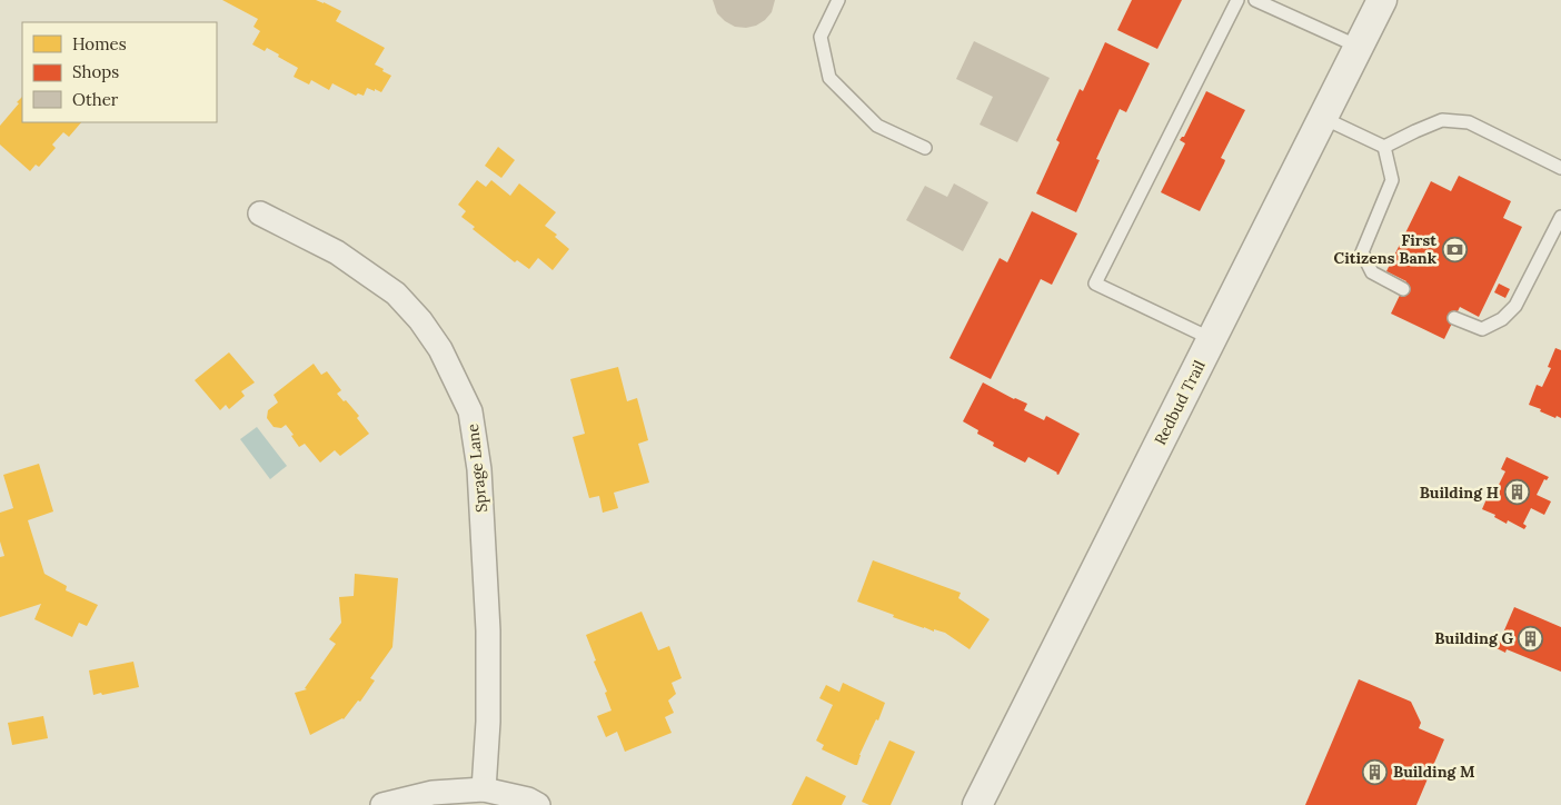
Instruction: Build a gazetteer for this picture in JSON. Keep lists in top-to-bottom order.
{
  "streets": {
    "street": ["Redbud Trail", "Sprage Lane"]
  },
  "places": {
    "bank": ["First Citizens Bank"],
    "building": ["Building H", "Building G", "Building M"]
  },
  "legend": ["Homes", "Shops", "Other"]
}
